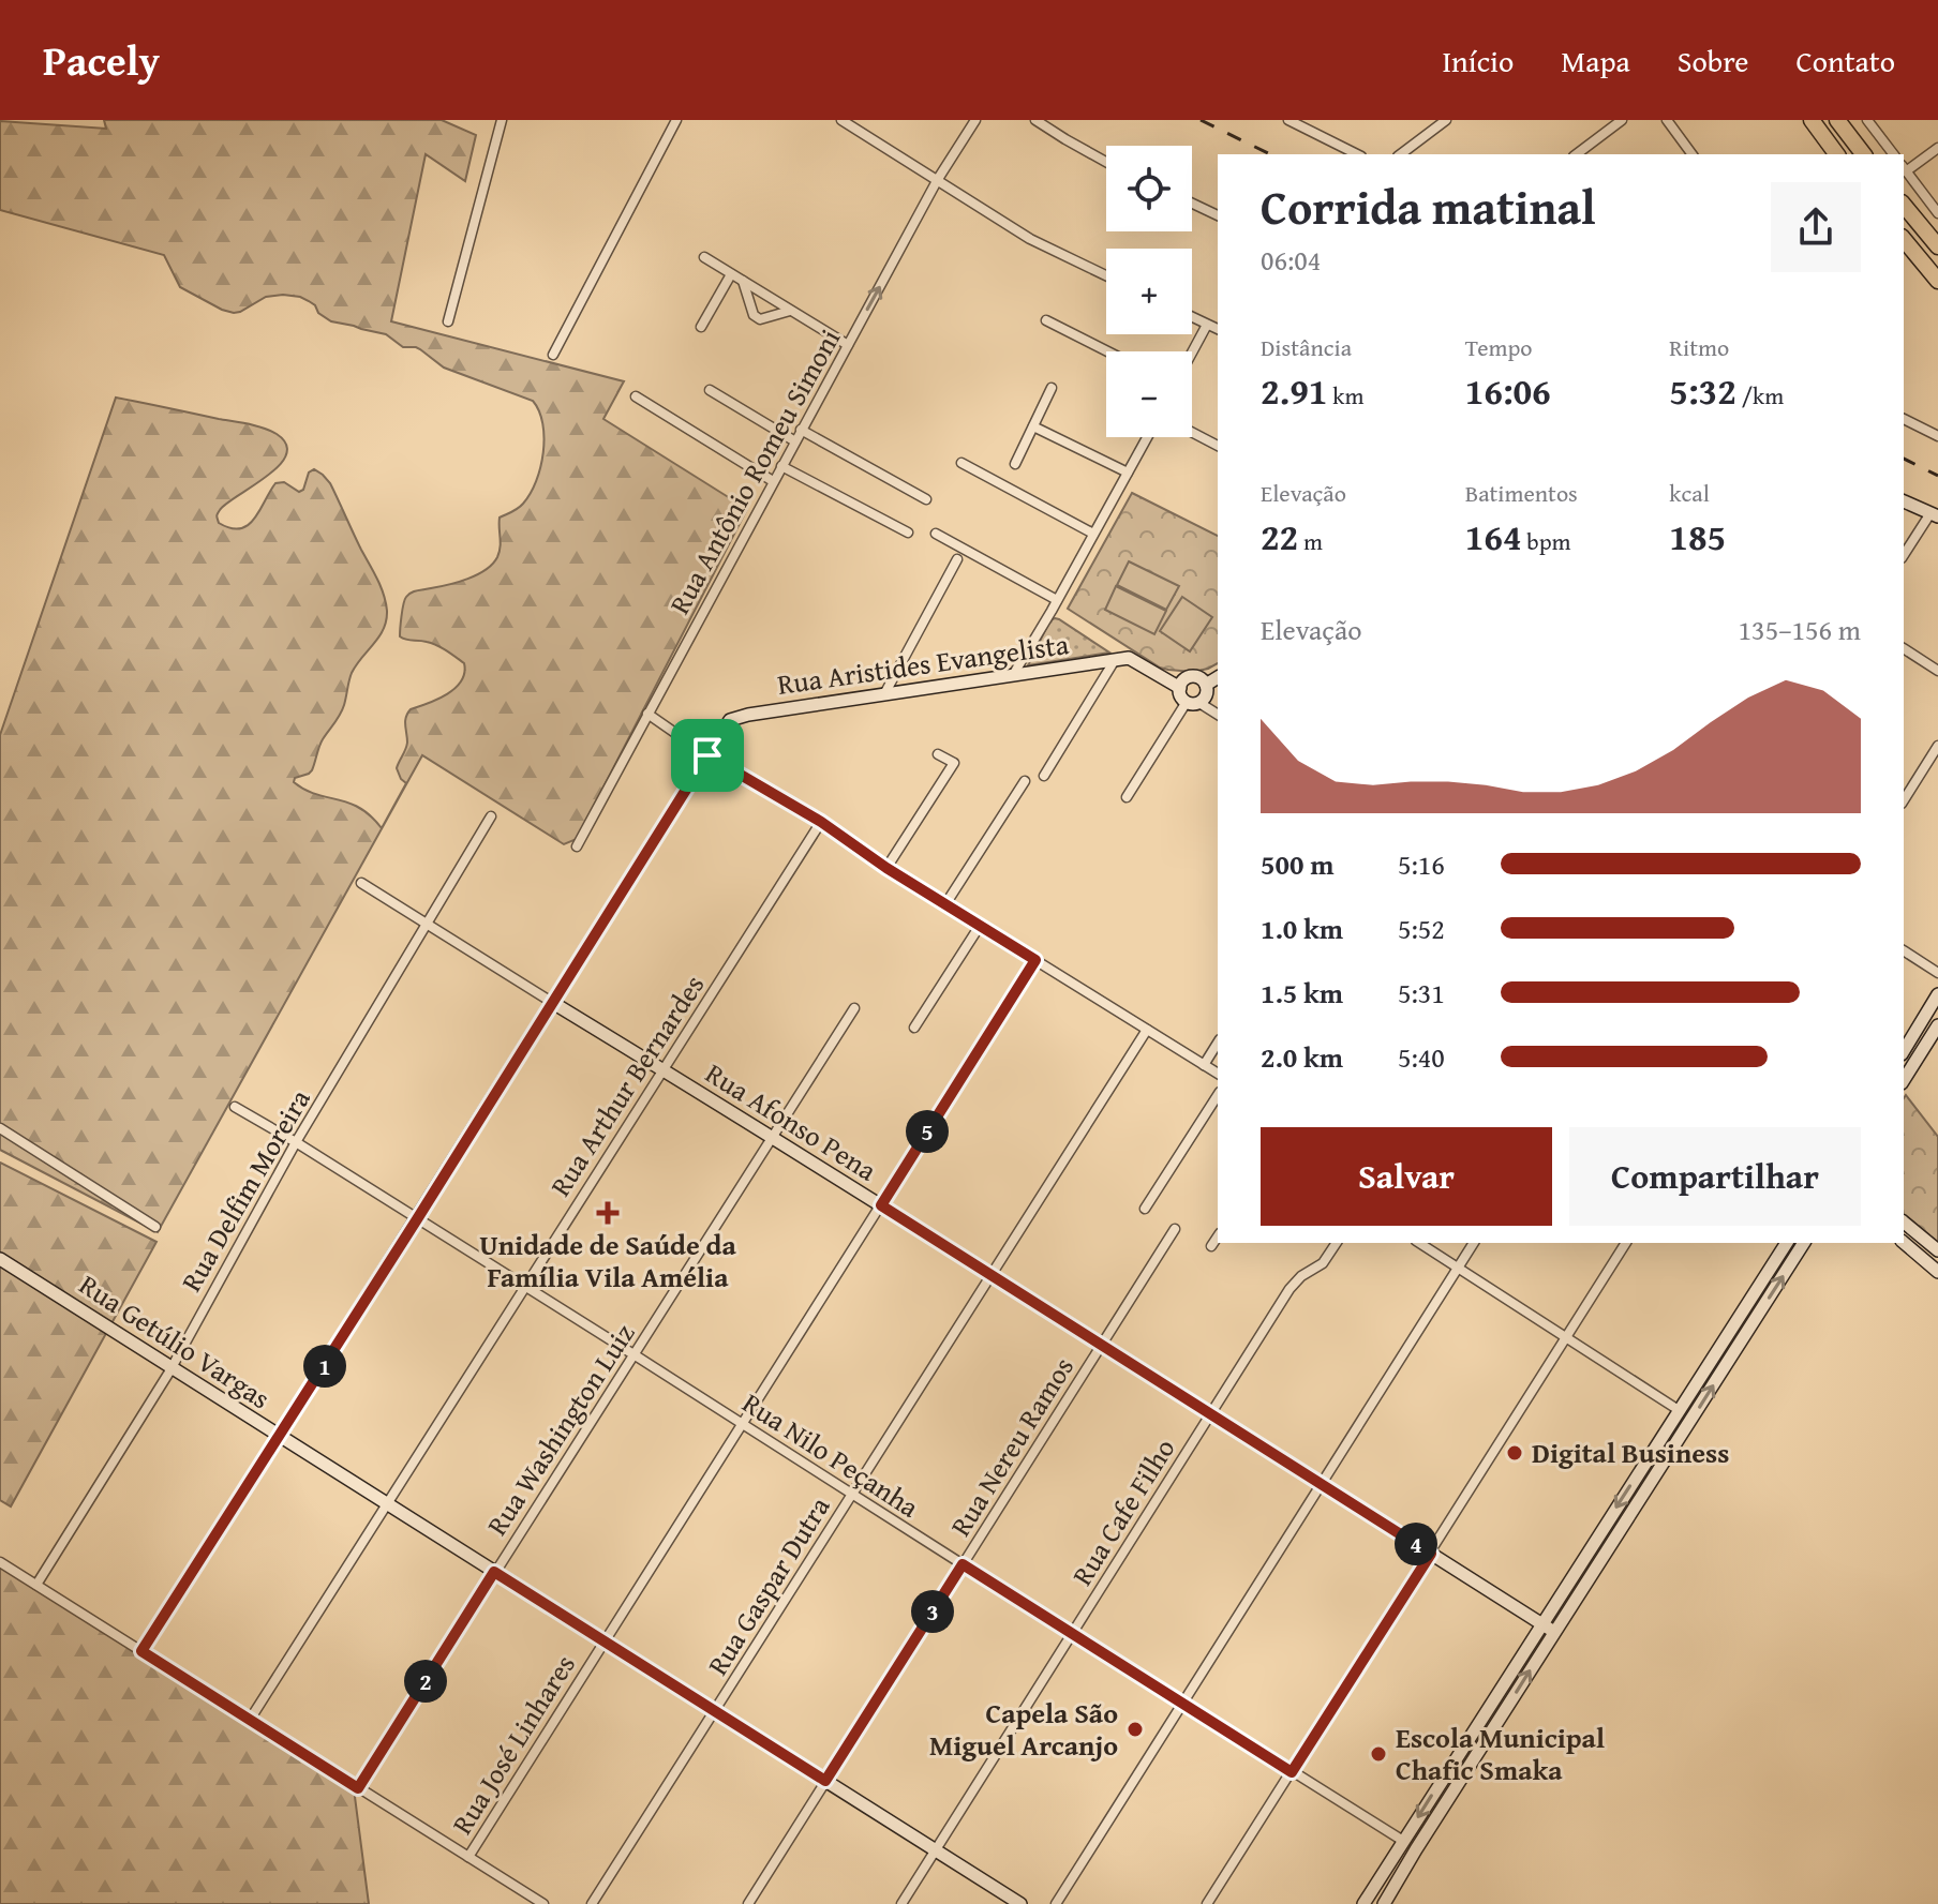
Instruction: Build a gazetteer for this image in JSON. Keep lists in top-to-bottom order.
{
  "streets": {
    "street": [
      "Rua Antônio Romeu Simoni",
      "Rua Aristides Evangelista",
      "Rua Arthur Bernardes",
      "Rua Afonso Pena",
      "Rua Delfim Moreira",
      "Rua Getúlio Vargas",
      "Rua Washington Luiz",
      "Rua Nereu Ramos",
      "Rua Nilo Peçanha",
      "Rua Cafe Filho",
      "Rua Gaspar Dutra",
      "Rua José Linhares"
    ]
  },
  "crossings": [
    ["Rua Arthur Bernardes", "Rua Afonso Pena"],
    ["Rua Arthur Bernardes", "Rua Getúlio Vargas"],
    ["Rua Arthur Bernardes", "Rua Nilo Peçanha"],
    ["Rua Afonso Pena", "Rua Delfim Moreira"],
    ["Rua Afonso Pena", "Rua Washington Luiz"],
    ["Rua Afonso Pena", "Rua Nereu Ramos"],
    ["Rua Afonso Pena", "Rua Cafe Filho"],
    ["Rua Afonso Pena", "Rua Gaspar Dutra"],
    ["Rua Afonso Pena", "Rua José Linhares"],
    ["Rua Delfim Moreira", "Rua Getúlio Vargas"],
    ["Rua Delfim Moreira", "Rua Nilo Peçanha"],
    ["Rua Getúlio Vargas", "Rua Washington Luiz"],
    ["Rua Getúlio Vargas", "Rua Nereu Ramos"],
    ["Rua Getúlio Vargas", "Rua Cafe Filho"],
    ["Rua Getúlio Vargas", "Rua Gaspar Dutra"],
    ["Rua Getúlio Vargas", "Rua José Linhares"],
    ["Rua Washington Luiz", "Rua Nilo Peçanha"],
    ["Rua Nereu Ramos", "Rua Nilo Peçanha"],
    ["Rua Nilo Peçanha", "Rua Cafe Filho"],
    ["Rua Nilo Peçanha", "Rua Gaspar Dutra"],
    ["Rua Nilo Peçanha", "Rua José Linhares"]
  ],
  "places": {
    "health": ["Unidade de Saúde da Família Vila Amélia"],
    "other": ["Digital Business", "Capela São Miguel Arcanjo", "Escola Municipal Chafic Smaka"]
  },
  "page": {
    "header": "Pacely",
    "nav": [
      "Início",
      "Mapa",
      "Sobre",
      "Contato"
    ],
    "map_buttons": ["+", "−"],
    "heading": ["Corrida matinal", "06:04"],
    "stats": [
      ["Distância", "2.91 km"],
      ["Tempo", "16:06"],
      ["Ritmo", "5:32 /km"],
      ["Elevação", "22 m"],
      ["Batimentos", "164 bpm"],
      ["kcal", "185"]
    ],
    "chart": ["Elevação", "135–156 m"],
    "list": [
      {
        "name": "500 m",
        "note": "5:16"
      },
      {
        "name": "1.0 km",
        "note": "5:52"
      },
      {
        "name": "1.5 km",
        "note": "5:31"
      },
      {
        "name": "2.0 km",
        "note": "5:40"
      }
    ],
    "pins": [
      "5",
      "1",
      "4",
      "3",
      "2"
    ],
    "buttons": ["Salvar", "Compartilhar"]
  }
}
